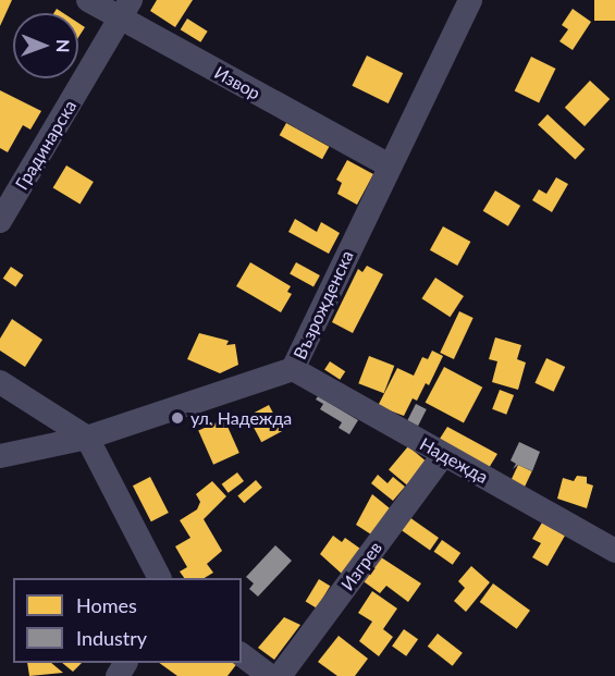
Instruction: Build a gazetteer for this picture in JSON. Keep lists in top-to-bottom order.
{
  "streets": {
    "street": [
      "Извор",
      "Градинарска",
      "Възрожденска",
      "Надежда",
      "Изгрев"
    ]
  },
  "crossings": [
    ["Извор", "Градинарска"],
    ["Извор", "Възрожденска"],
    ["Възрожденска", "Надежда"],
    ["Надежда", "Изгрев"]
  ],
  "places": ["ул. Надежда"],
  "legend": ["Homes", "Industry"],
  "north": "right"
}
